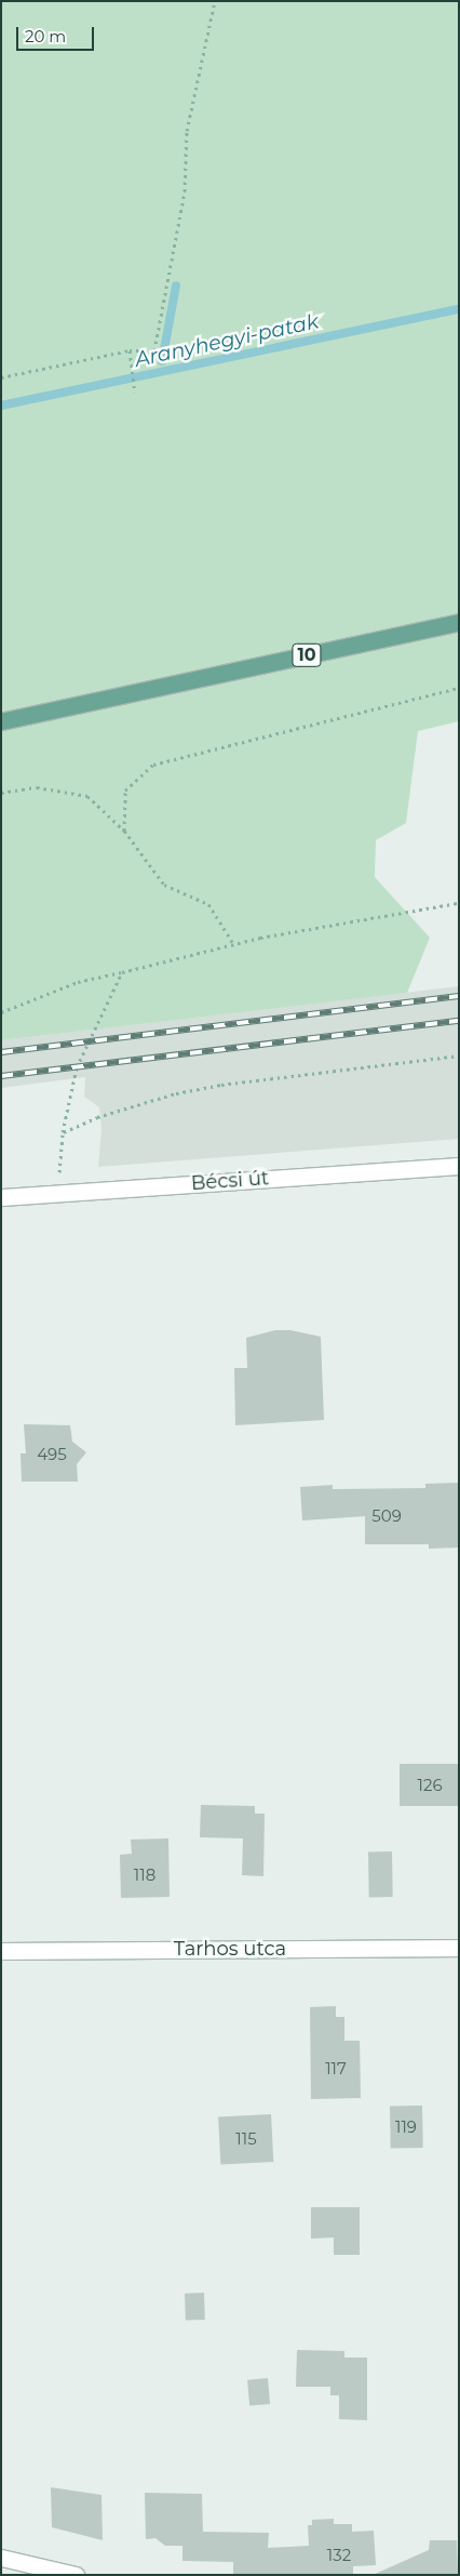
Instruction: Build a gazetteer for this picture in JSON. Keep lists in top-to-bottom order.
{
  "streets": {
    "main road": ["10"],
    "street": ["Bécsi út", "Tarhos utca"]
  },
  "water": ["Aranyhegyi-patak"],
  "house_numbers": [
    "495",
    "509",
    "126",
    "118",
    "117",
    "119",
    "115",
    "132"
  ],
  "scale_bar": "20 m"
}
